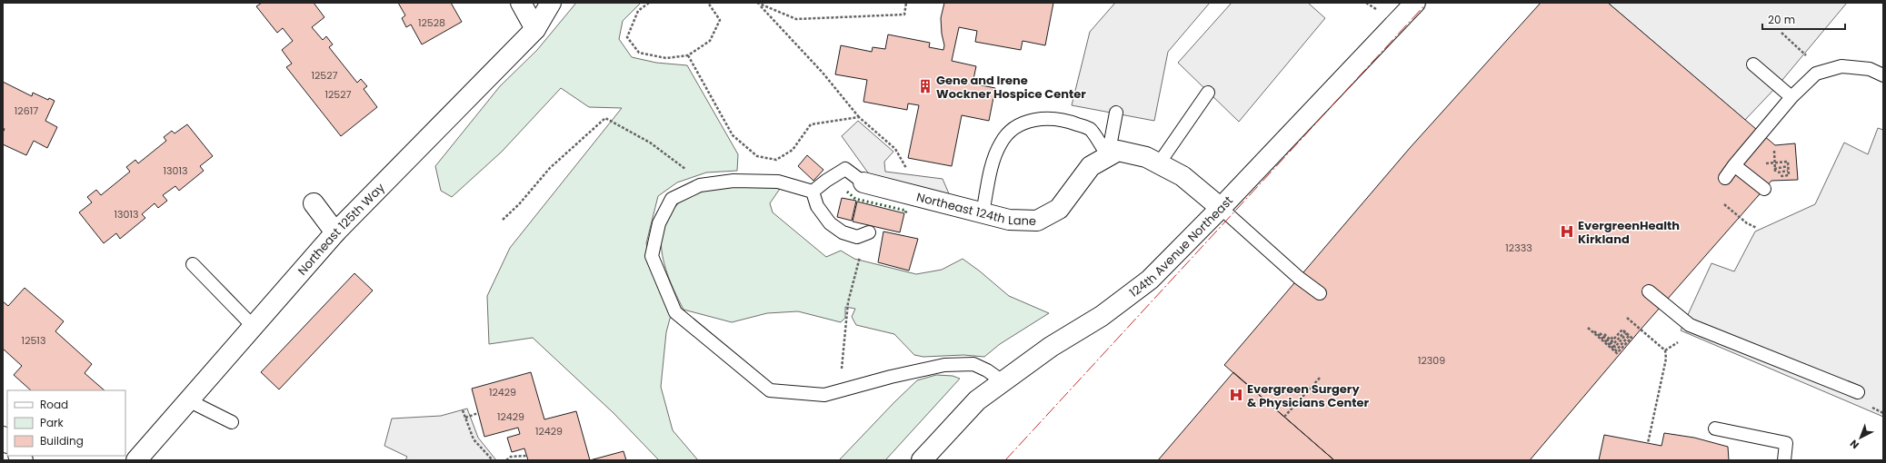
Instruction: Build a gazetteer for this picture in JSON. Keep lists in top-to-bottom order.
{
  "streets": {
    "street": ["Northeast 124th Lane", "Northeast 125th Way", "124th Avenue Northeast"]
  },
  "crossings": [
    ["Northeast 124th Lane", "124th Avenue Northeast"]
  ],
  "places": {
    "building": ["Gene and Irene Wockner Hospice Center"],
    "hospital": ["EvergreenHealth Kirkland", "Evergreen Surgery & Physicians Center"]
  },
  "house_numbers": [
    "12528",
    "12527",
    "12527",
    "12617",
    "13013",
    "13013",
    "12333",
    "12513",
    "12309",
    "12429",
    "12429",
    "12429"
  ],
  "legend": ["Road", "Park", "Building"],
  "scale_bar": "20 m",
  "north": "bottom left"
}
